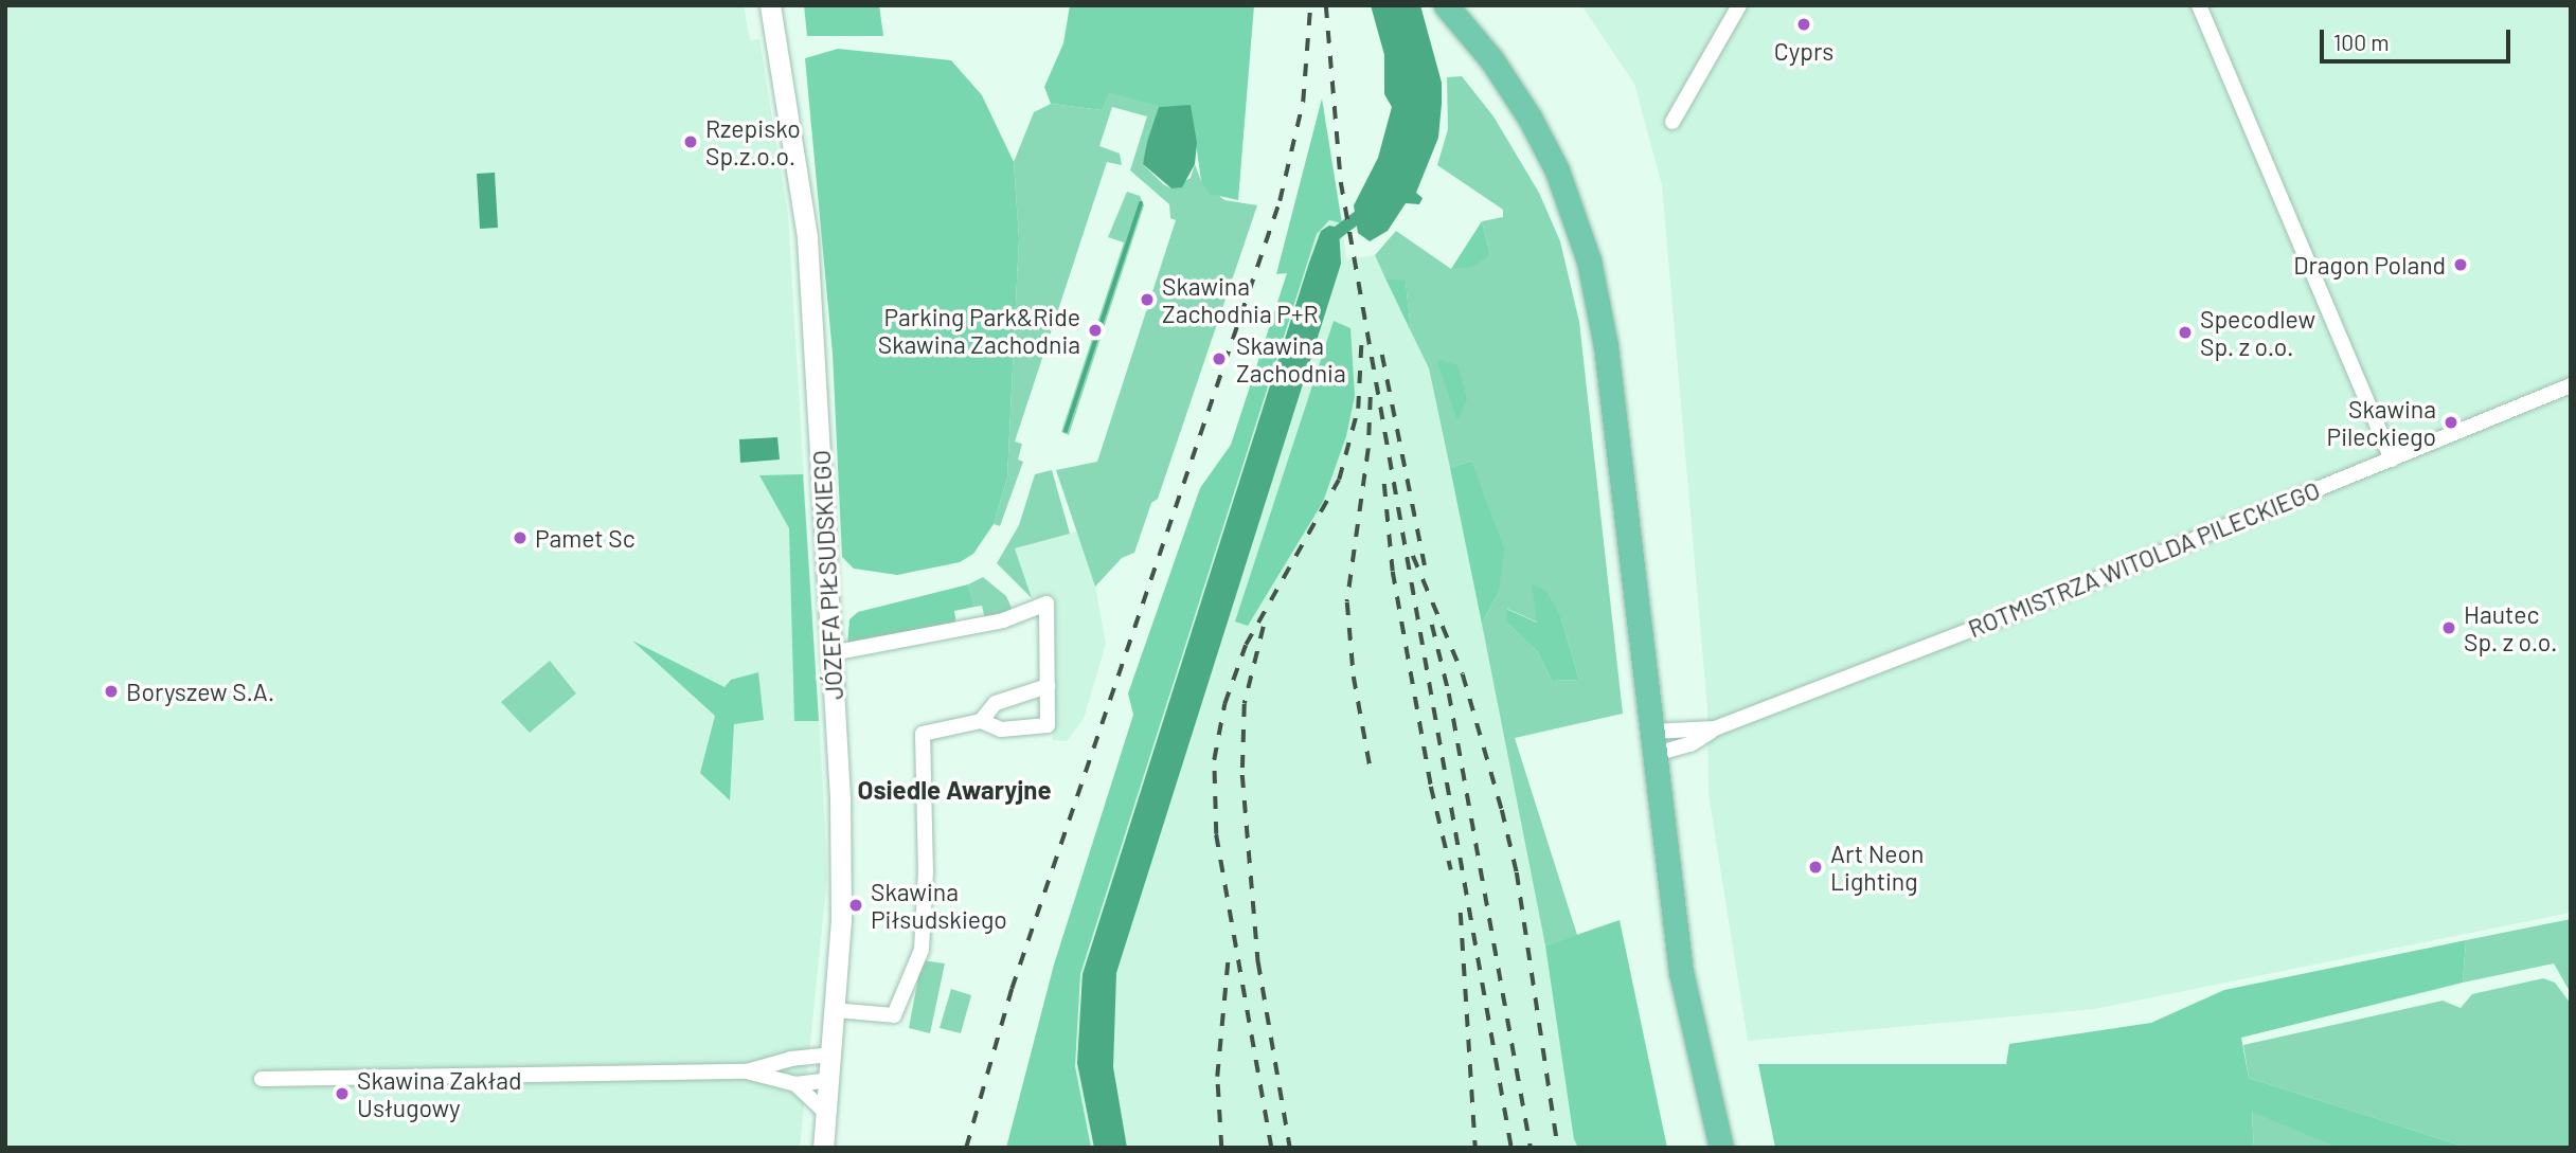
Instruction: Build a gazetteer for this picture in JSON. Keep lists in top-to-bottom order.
{
  "streets": {
    "main road": ["JÓZEFA PIŁSUDSKIEGO"],
    "street": ["ROTMISTRZA WITOLDA PILECKIEGO"]
  },
  "districts": ["Osiedle Awaryjne"],
  "places": [
    "Cyprs",
    "Rzepisko Sp.z.o.o.",
    "Dragon Poland",
    "Skawina Zachodnia P+R",
    "Parking Park&Ride Skawina Zachodnia",
    "Specodlew Sp. z o.o.",
    "Skawina Zachodnia",
    "Skawina Pileckiego",
    "Pamet Sc",
    "Hautec Sp. z o.o.",
    "Boryszew S.A.",
    "Art Neon Lighting",
    "Skawina Piłsudskiego",
    "Skawina Zakład Usługowy"
  ],
  "scale_bar": "100 m"
}
